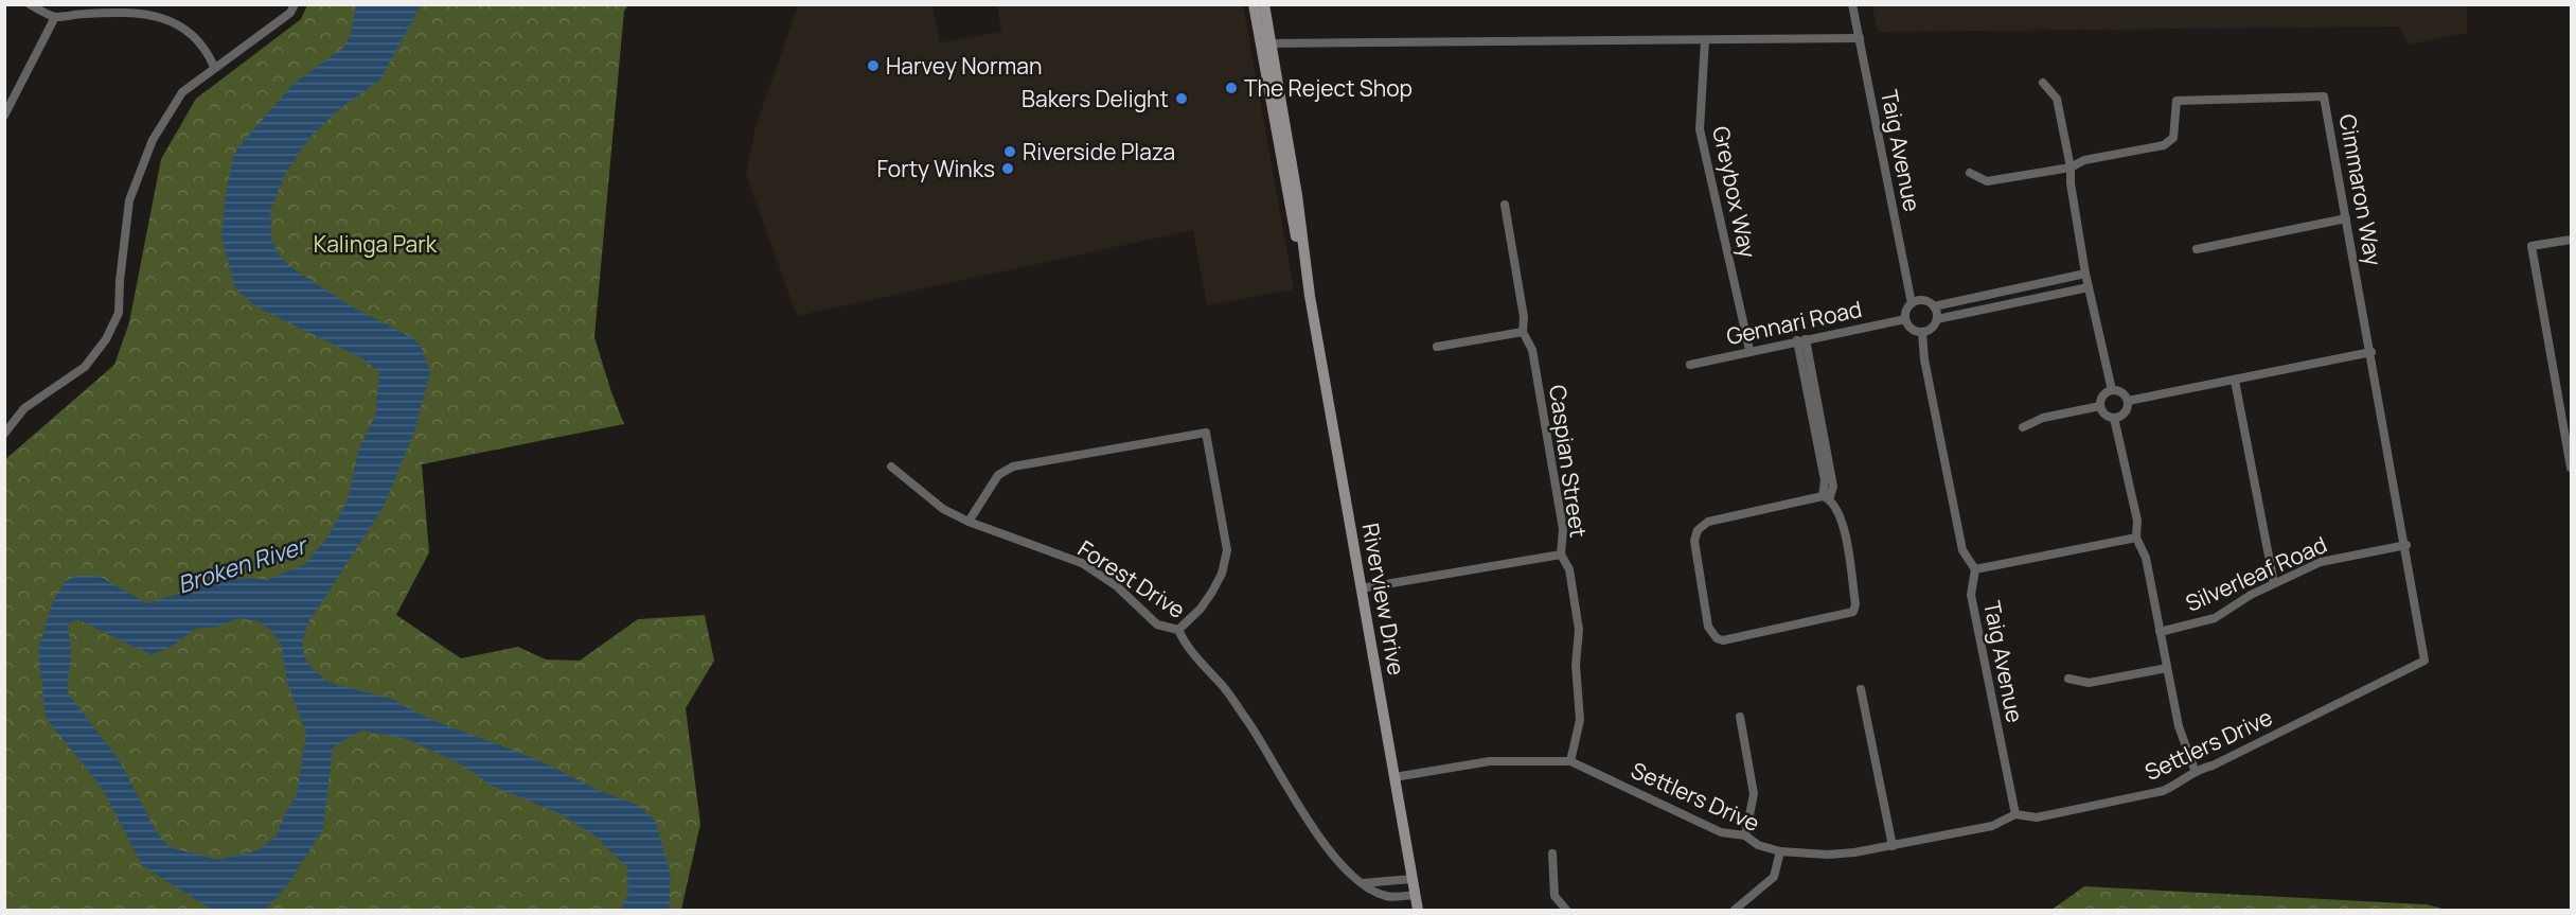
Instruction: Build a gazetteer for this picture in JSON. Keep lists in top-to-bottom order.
{
  "streets": {
    "street": [
      "Taig Avenue",
      "Cimmaron Way",
      "Greybox Way",
      "Gennari Road",
      "Caspian Street",
      "Silverleaf Road",
      "Forest Drive",
      "Riverview Drive",
      "Settlers Drive"
    ]
  },
  "crossings": [
    ["Taig Avenue", "Gennari Road"],
    ["Taig Avenue", "Settlers Drive"],
    ["Cimmaron Way", "Settlers Drive"],
    ["Greybox Way", "Gennari Road"],
    ["Caspian Street", "Settlers Drive"],
    ["Silverleaf Road", "Settlers Drive"],
    ["Forest Drive", "Riverview Drive"],
    ["Riverview Drive", "Settlers Drive"]
  ],
  "water": ["Broken River"],
  "parks": ["Kalinga Park"],
  "places": [
    "Harvey Norman",
    "The Reject Shop",
    "Bakers Delight",
    "Riverside Plaza",
    "Forty Winks"
  ]
}
